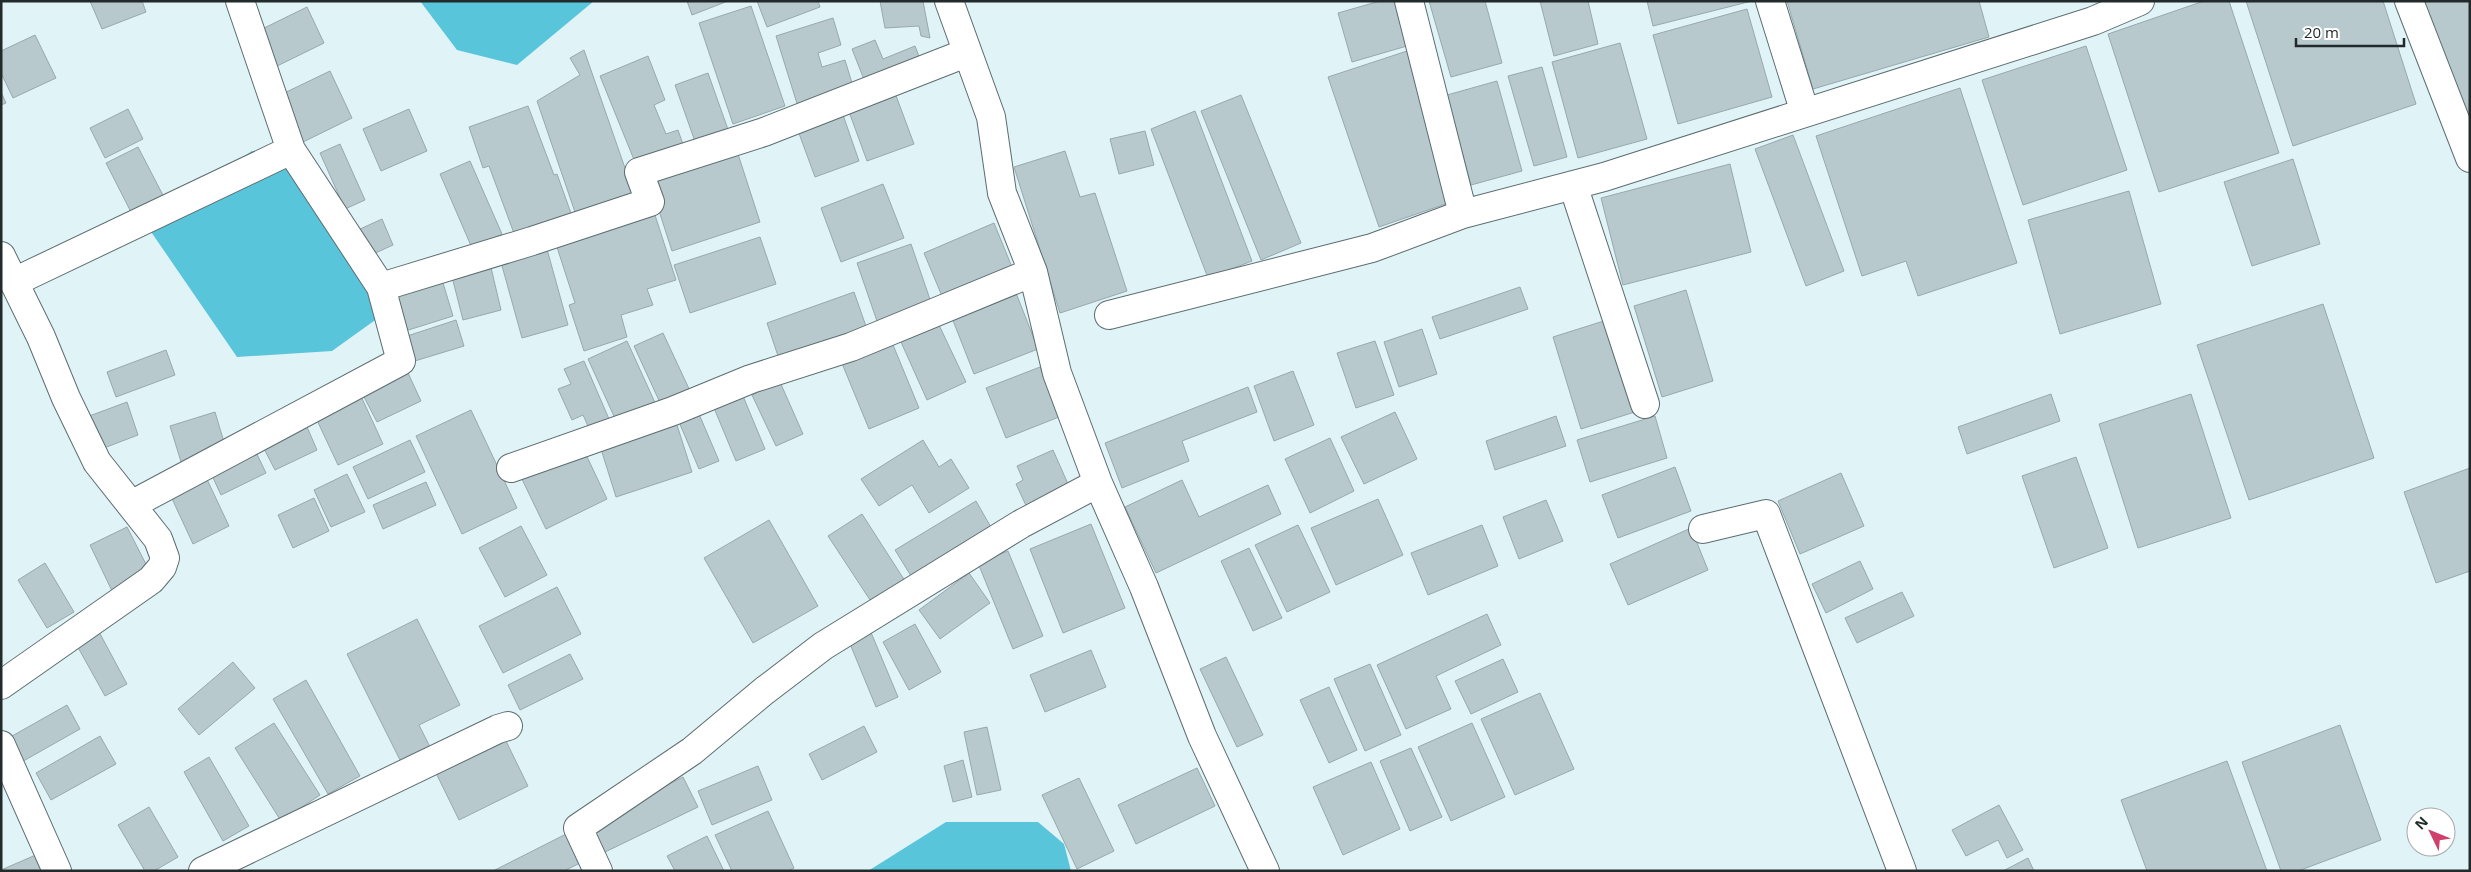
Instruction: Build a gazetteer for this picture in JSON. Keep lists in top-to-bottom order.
{
  "scale_bar": "20 m",
  "north": "top left"
}
